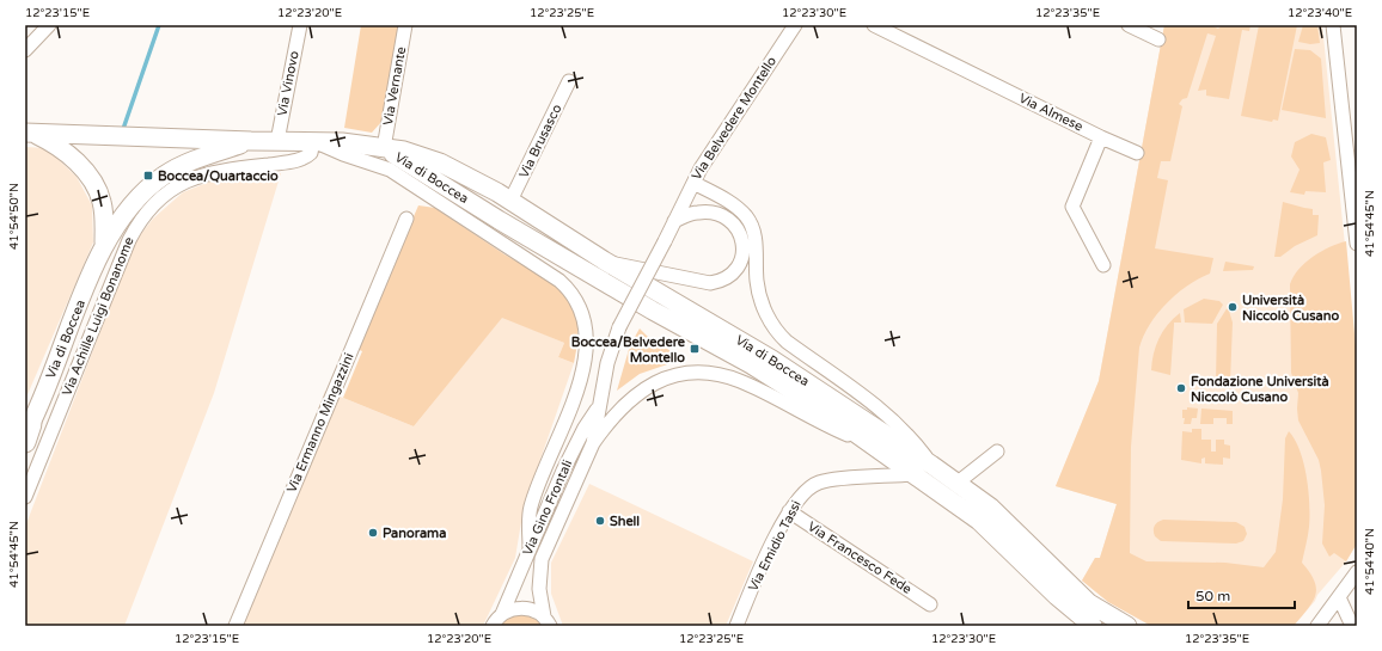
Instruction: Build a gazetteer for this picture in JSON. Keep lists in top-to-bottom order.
{
  "streets": {
    "main road": ["Via di Boccea"],
    "street": [
      "Via Vinovo",
      "Via Vernante",
      "Via Almese",
      "Via Belvedere Montello",
      "Via Brusasco",
      "Via Achille Luigi Bonanome",
      "Via Ermanno Mingazzini",
      "Via Gino Frontali",
      "Via Emidio Tassi",
      "Via Francesco Fede"
    ]
  },
  "crossings": [
    ["Via Vinovo", "Via di Boccea"],
    ["Via Vernante", "Via di Boccea"],
    ["Via Belvedere Montello", "Via Gino Frontali"],
    ["Via Brusasco", "Via di Boccea"],
    ["Via di Boccea", "Via Achille Luigi Bonanome"],
    ["Via di Boccea", "Via Emidio Tassi"],
    ["Via Emidio Tassi", "Via Francesco Fede"]
  ],
  "places": {
    "transit": ["Boccea/Quartaccio", "Boccea/Belvedere Montello"],
    "other": [
      "Università Niccolò Cusano",
      "Fondazione Università Niccolò Cusano",
      "Shell",
      "Panorama"
    ]
  },
  "scale_bar": "50 m",
  "coordinates": [
    "12°23'15\"E",
    "12°23'20\"E",
    "12°23'25\"E",
    "12°23'30\"E",
    "12°23'35\"E",
    "12°23'40\"E",
    "41°54'50\"N",
    "41°54'45\"N",
    "41°54'40\"N"
  ]
}
